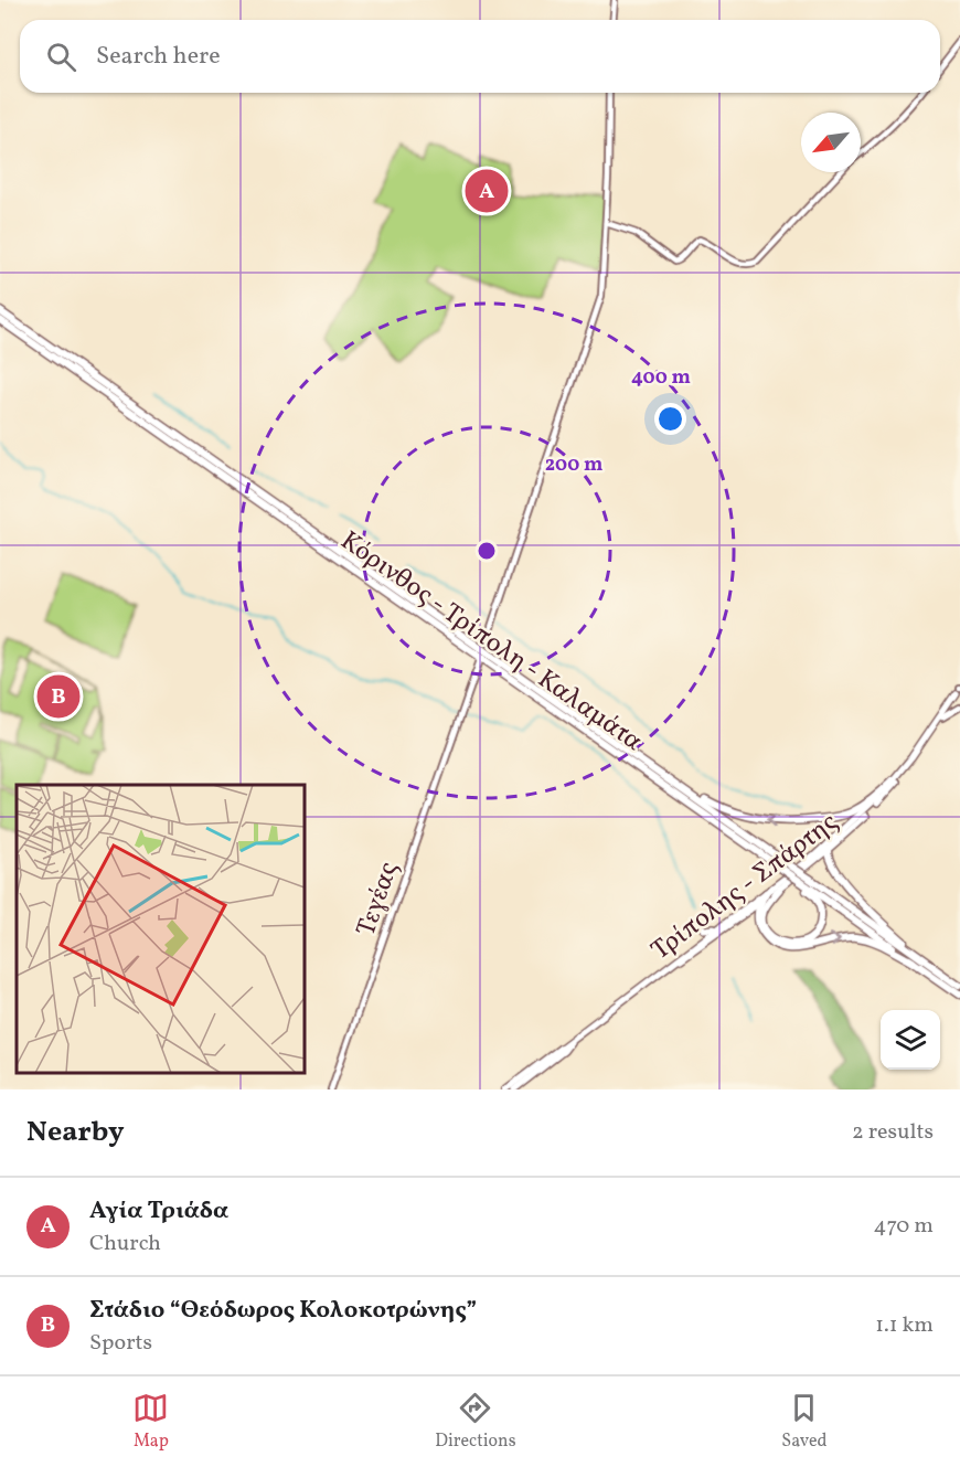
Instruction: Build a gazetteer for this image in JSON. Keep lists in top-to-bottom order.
{
  "streets": {
    "highway": ["Κόρινθος - Τρίπολη - Καλαμάτα"],
    "main road": ["Τρίπολης - Σπάρτης", "Τεγέας"]
  },
  "crossings": [
    ["Κόρινθος - Τρίπολη - Καλαμάτα", "Τρίπολης - Σπάρτης"]
  ],
  "north": "bottom left",
  "page": {
    "search": "Search here",
    "pins": ["A", "B"],
    "heading": ["Nearby", "2 results"],
    "list": [
      {
        "mark": "A",
        "name": "Αγία Τριάδα",
        "note": "Church",
        "value": "470 m"
      },
      {
        "mark": "B",
        "name": "Στάδιο “Θεόδωρος Κολοκοτρώνης”",
        "note": "Sports",
        "value": "1.1 km"
      }
    ],
    "nav": ["Map", "Directions", "Saved"]
  },
  "rings": ["400 m", "200 m"]
}
